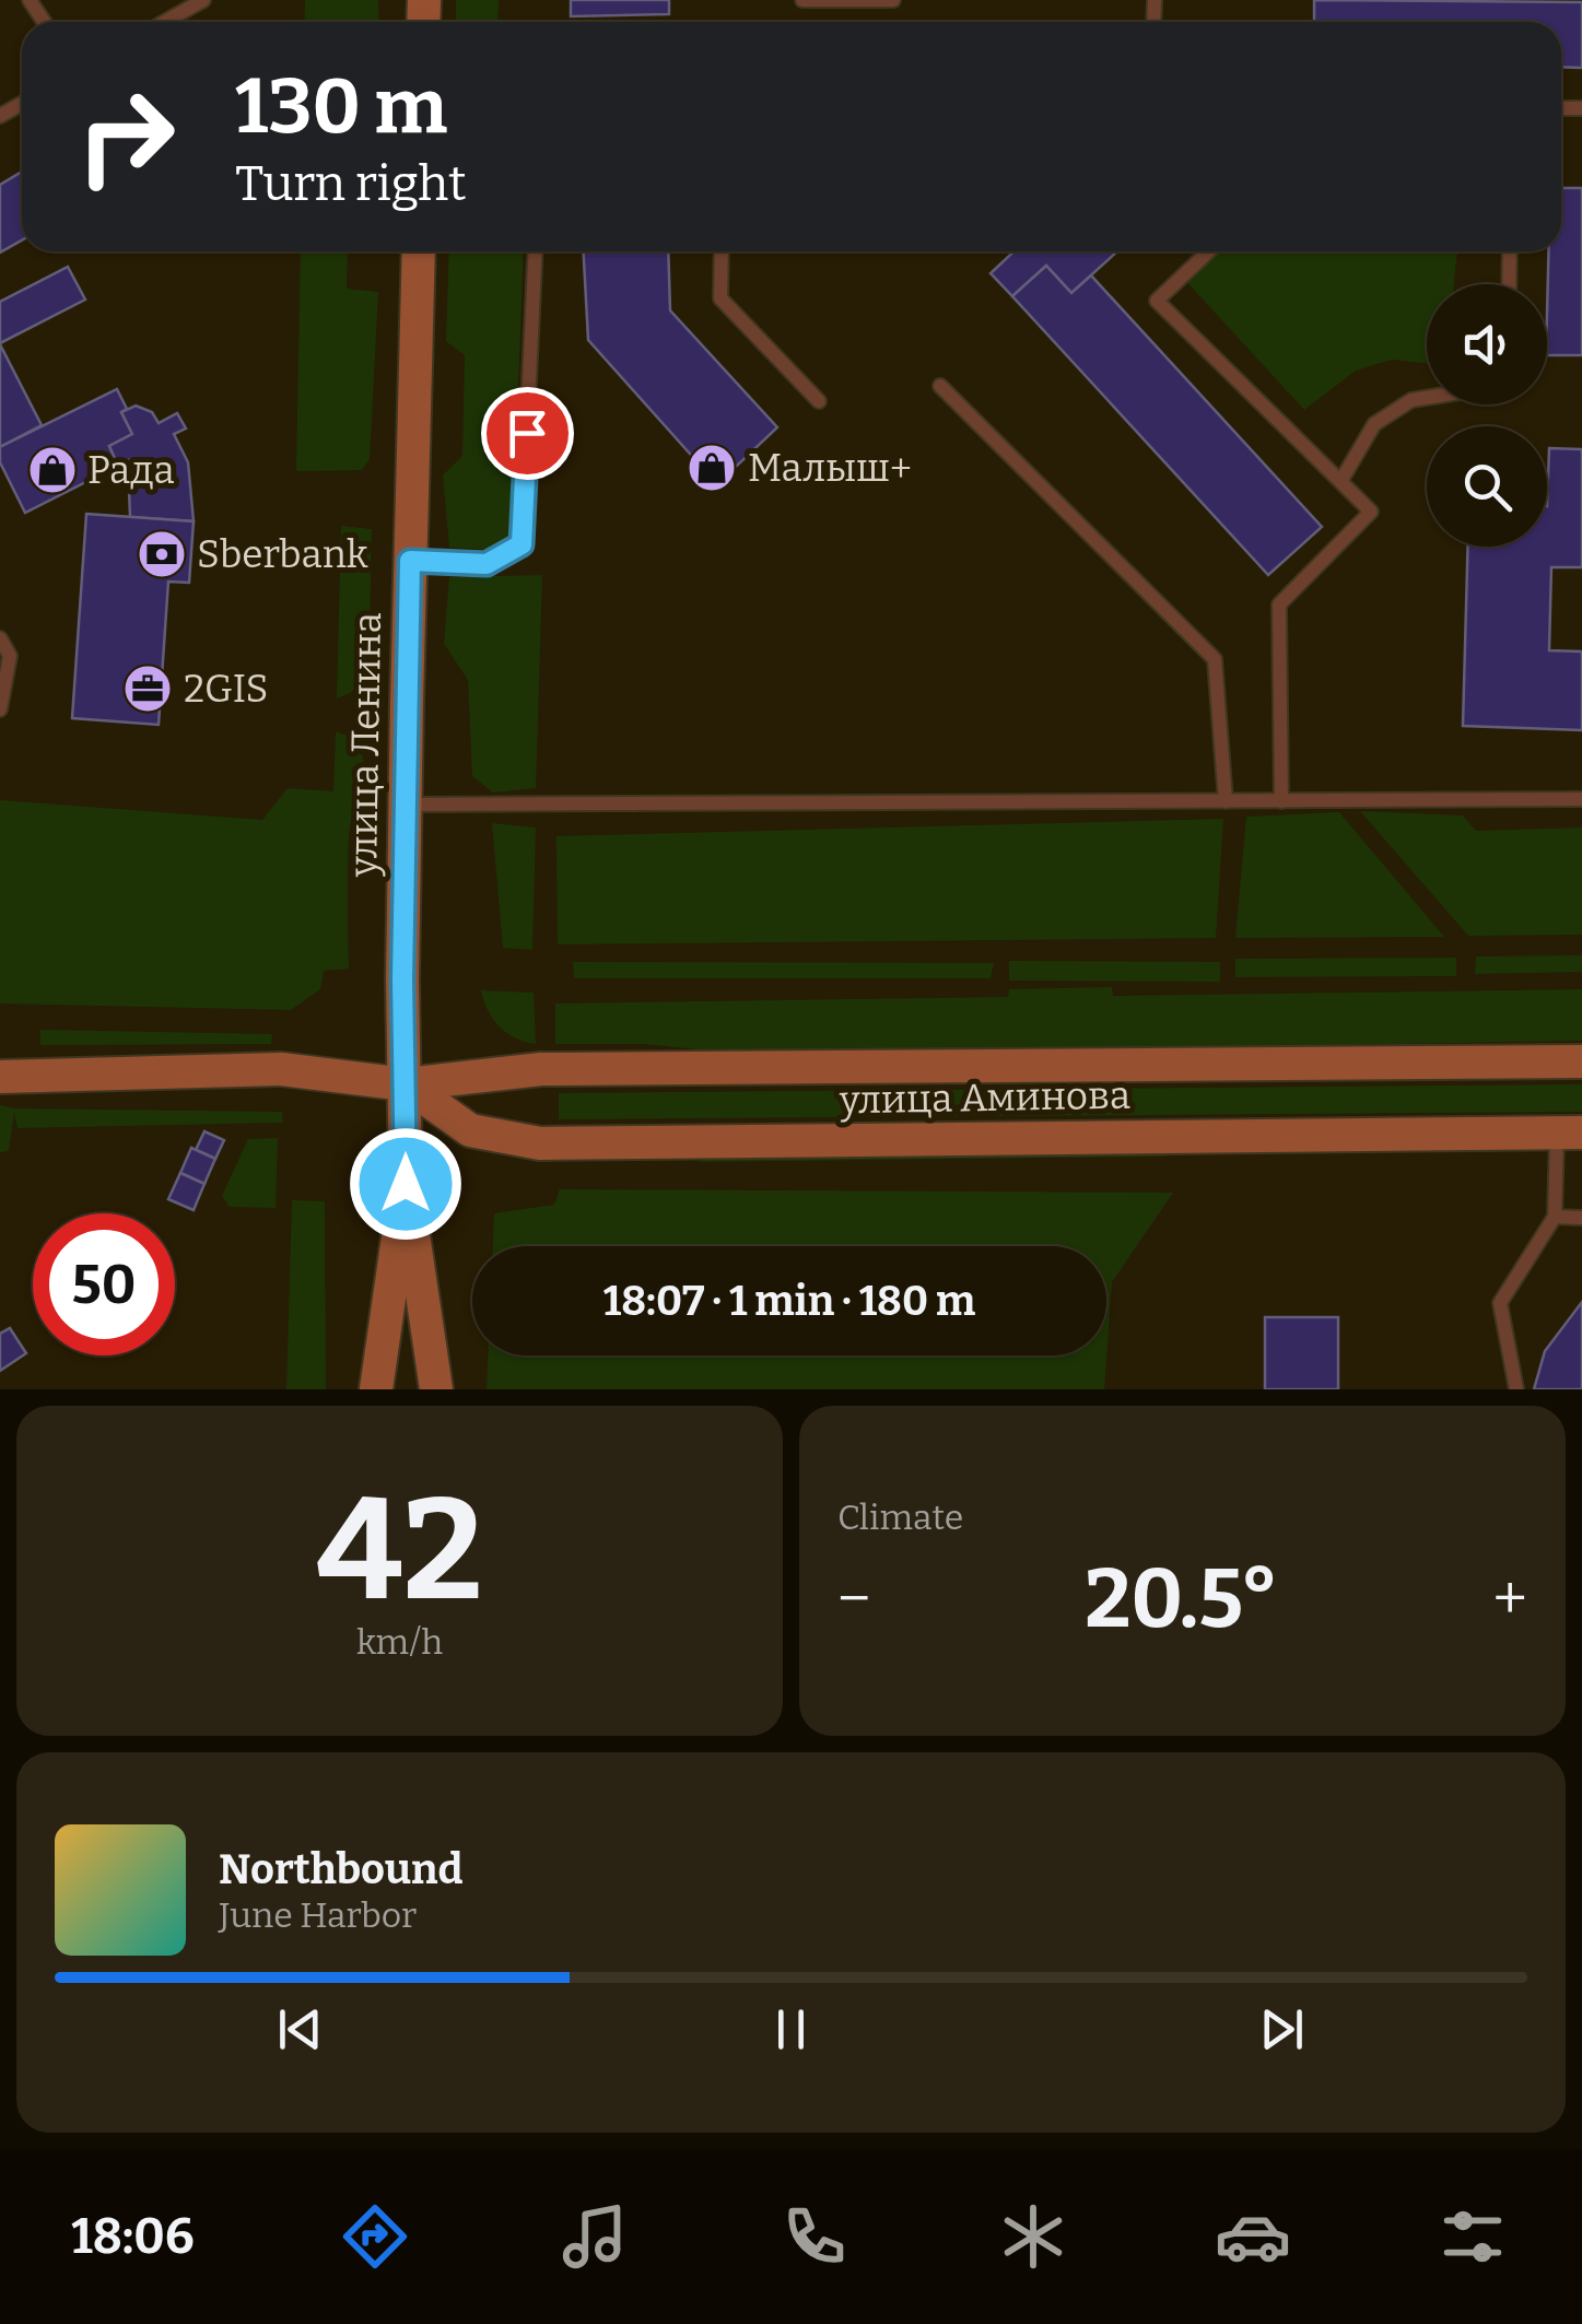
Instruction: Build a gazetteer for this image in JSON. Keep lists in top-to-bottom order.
{
  "streets": {
    "street": ["улица Ленина", "улица Аминова"]
  },
  "crossings": [
    ["улица Ленина", "улица Аминова"]
  ],
  "places": {
    "shop": ["Малыш+", "Рада"],
    "bank": ["Sberbank"],
    "office": ["2GIS"]
  },
  "page": {
    "turn": ["130 m", "Turn right"],
    "limit": "50",
    "trip": "18:07 · 1 min · 180 m",
    "tile": [
      ["42", "km/h"],
      "Climate"
    ],
    "heat": ["−", "20.5°", "+"],
    "song": ["Northbound", "June Harbor"],
    "tabs": "18:06"
  }
}
